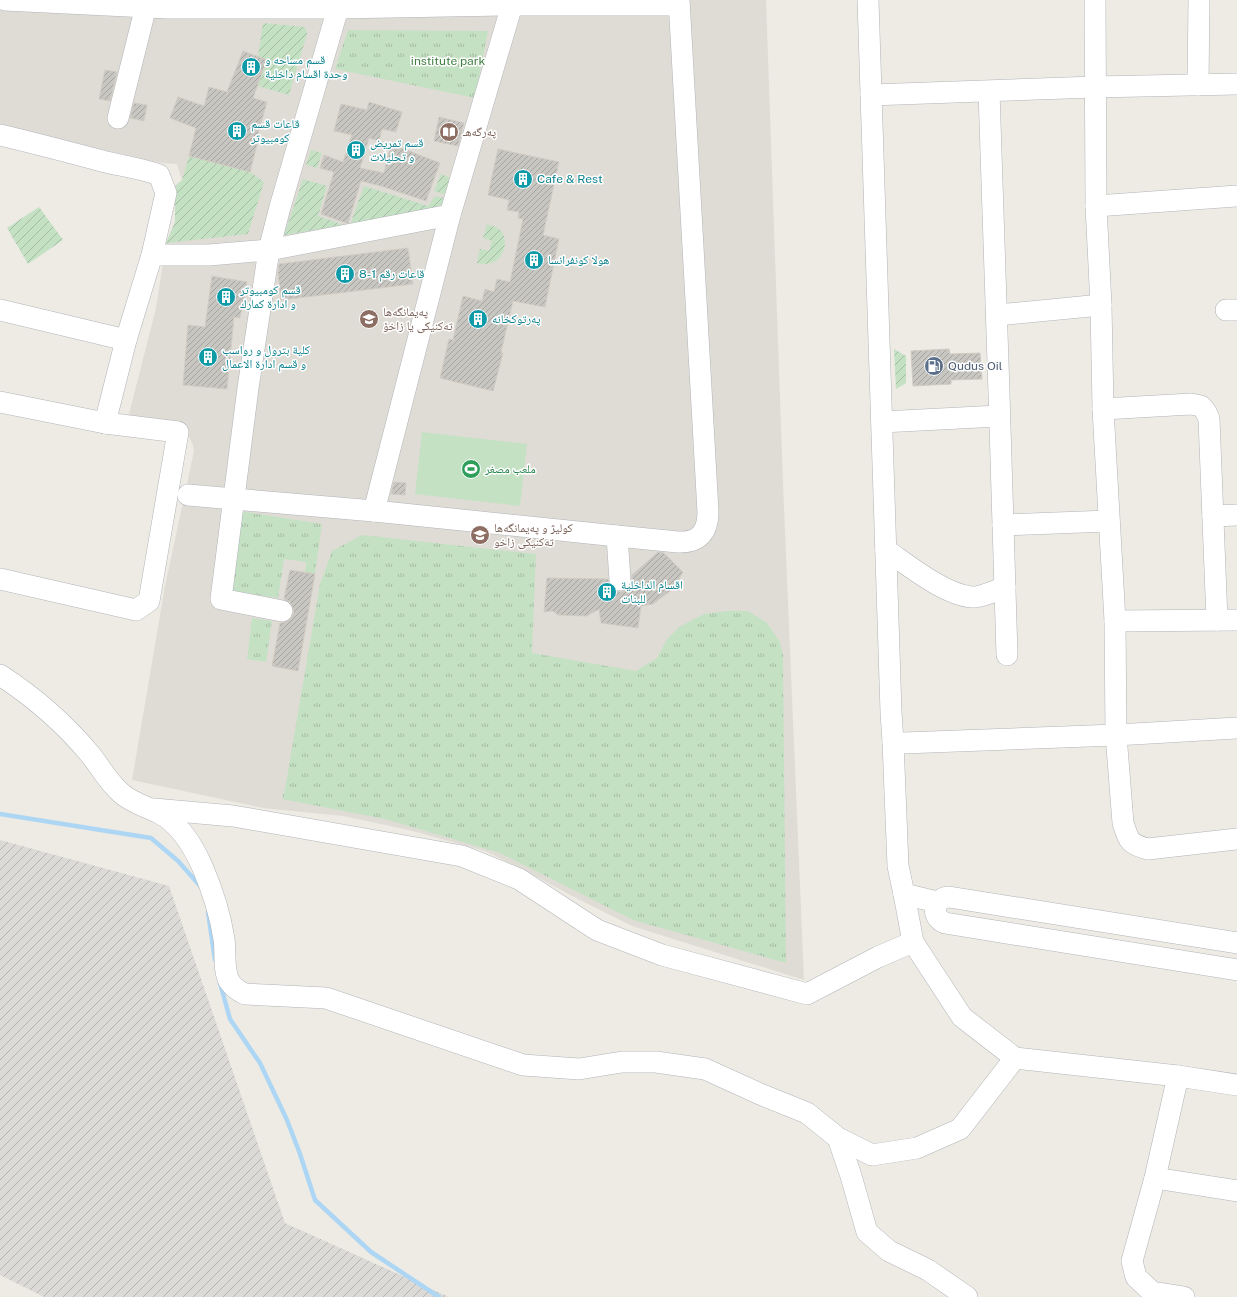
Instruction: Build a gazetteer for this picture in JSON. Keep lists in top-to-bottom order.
{
  "parks": ["institute park"],
  "places": {
    "building": [
      "قسم مساحه‌ و وحدة اقسام داخلية",
      "قاعات قسم کومبیوتر",
      "قسم تمریض و تحلیلات",
      "Cafe & Rest",
      "هولا كونفرانسا",
      "قاعات رقم 1-8",
      "قسم کومبیوتر و ادارة كمارك",
      "په‌رتوكخانه‌",
      "كلية بترول و رواسب و قسم ادارة الاعمال",
      "اقسام الداخلیة للبنات"
    ],
    "library": ["په‌رگه‌هـ"],
    "school or university": ["پەیمانگەها تەکنیکی یا زاخۆ", "كوليژ و په‌يمانگه‌ها ته‌كنيكى زاخو"],
    "fuel station": ["Qudus Oil"],
    "sports": ["ملعب مصغر"]
  }
}
